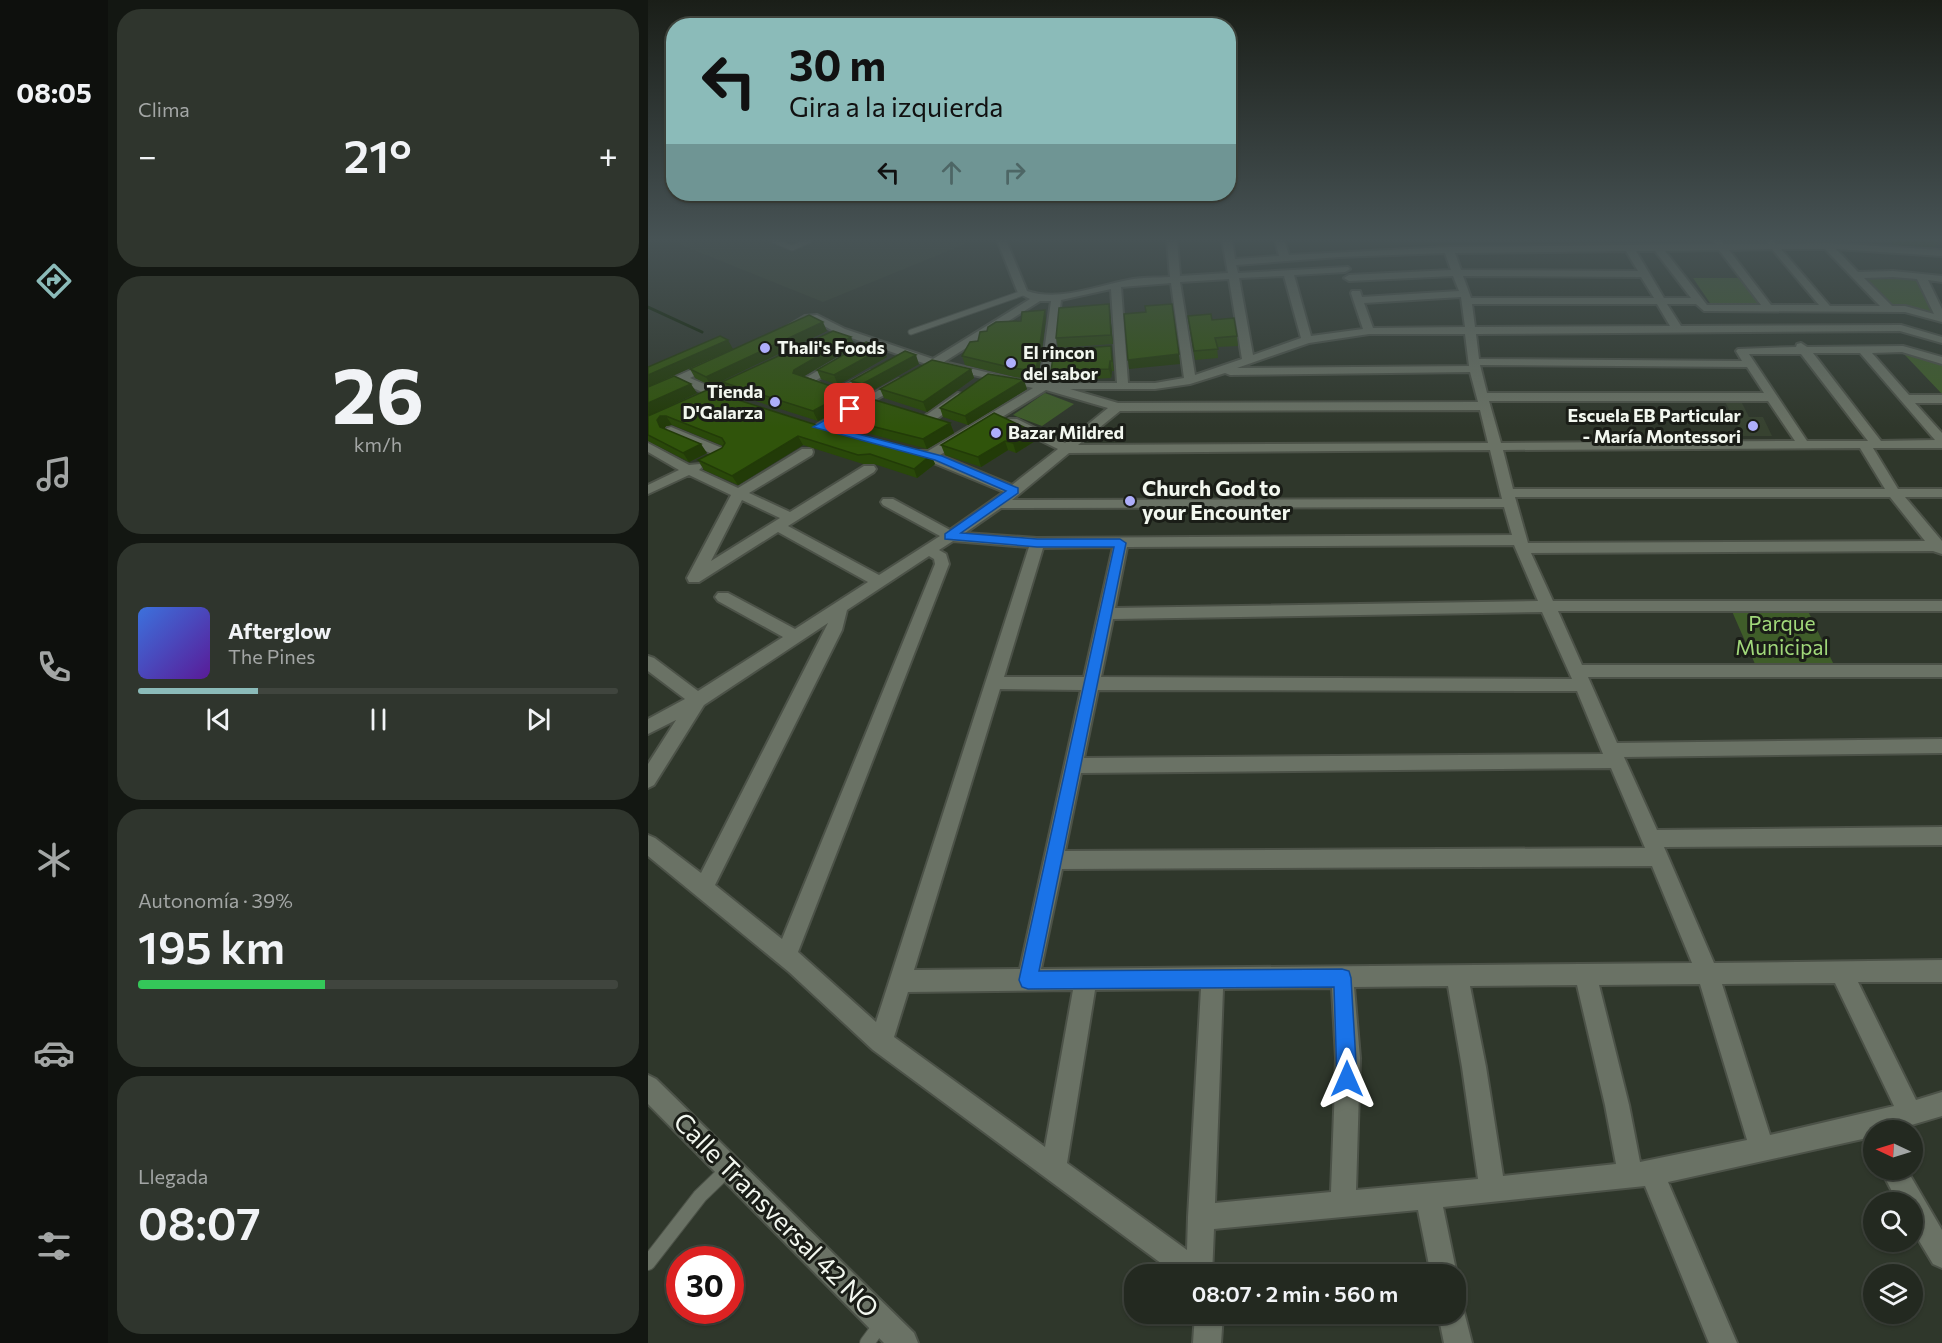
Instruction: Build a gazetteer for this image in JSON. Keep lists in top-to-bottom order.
{
  "streets": {
    "street": ["Calle Transversal 42 NO"]
  },
  "parks": ["Parque Municipal"],
  "places": [
    "Thali's Foods",
    "El rincon del sabor",
    "Tienda D'Galarza",
    "Escuela EB Particular - María Montessori",
    "Bazar Mildred",
    "Church God to your Encounter"
  ],
  "north": "left",
  "page": {
    "tabs": "08:05",
    "tile": [
      "Clima",
      ["26", "km/h"],
      ["Autonomía · 39%", "195 km"],
      ["Llegada", "08:07"]
    ],
    "turn": ["30 m", "Gira a la izquierda"],
    "heat": ["−", "21°", "+"],
    "song": ["Afterglow", "The Pines"],
    "limit": "30",
    "trip": "08:07 · 2 min · 560 m"
  }
}
